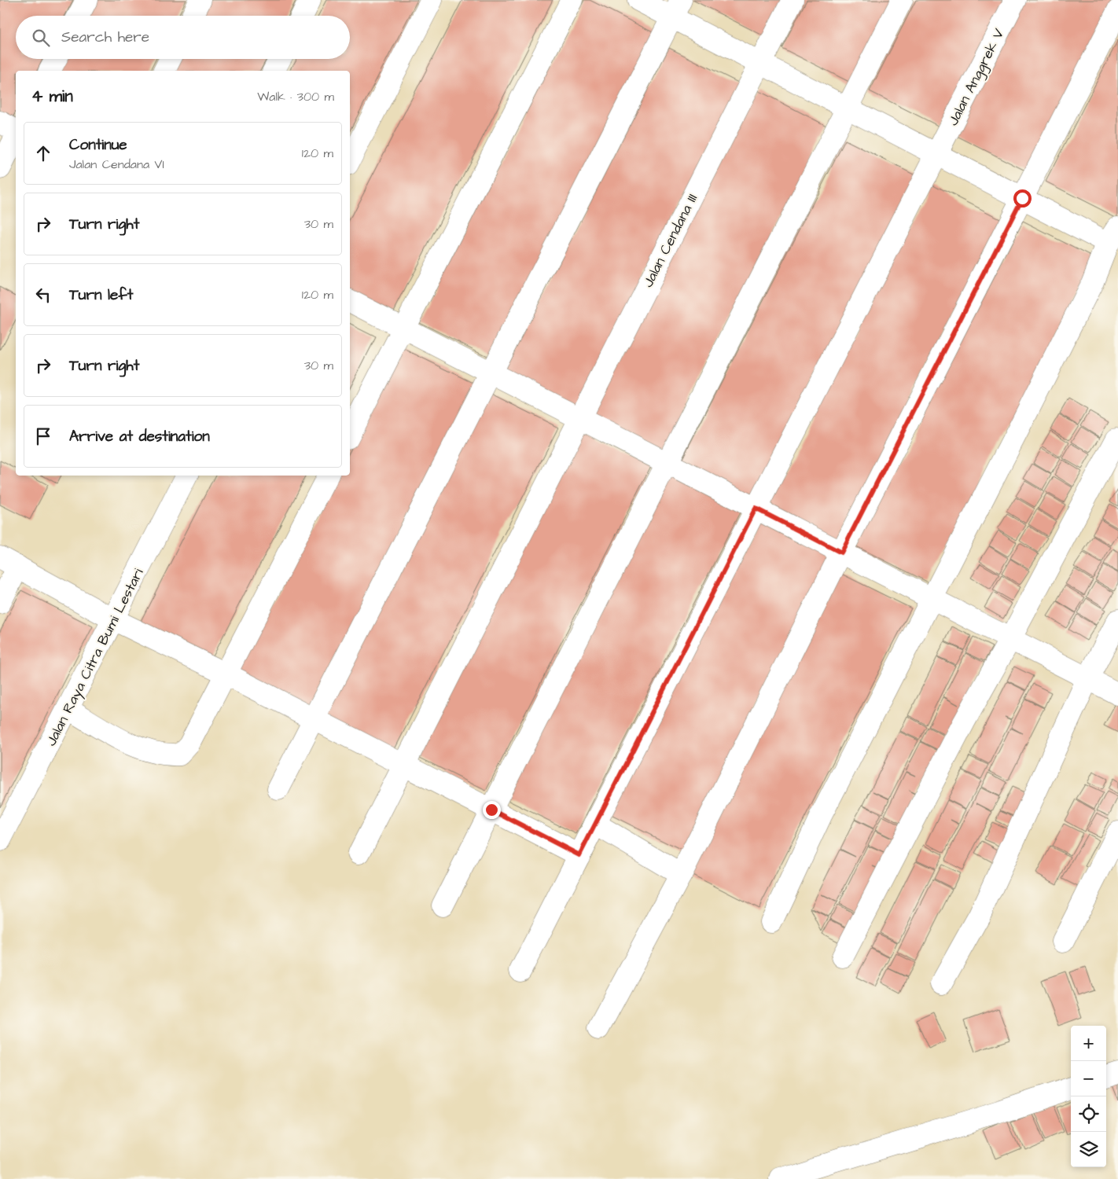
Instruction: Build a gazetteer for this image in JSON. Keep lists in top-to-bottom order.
{
  "streets": {
    "street": ["Jalan Anggrek V", "Jalan Cendana III", "Jalan Raya Citra Bumi Lestari"]
  },
  "page": {
    "search": "Search here",
    "heading": ["4 min", "Walk · 300 m"],
    "list": [
      ["Continue", "Jalan Cendana VI", "120 m"],
      ["Turn right", "30 m"],
      ["Turn left", "120 m"],
      ["Turn right", "30 m"],
      "Arrive at destination"
    ],
    "map_buttons": ["+", "−"]
  }
}
